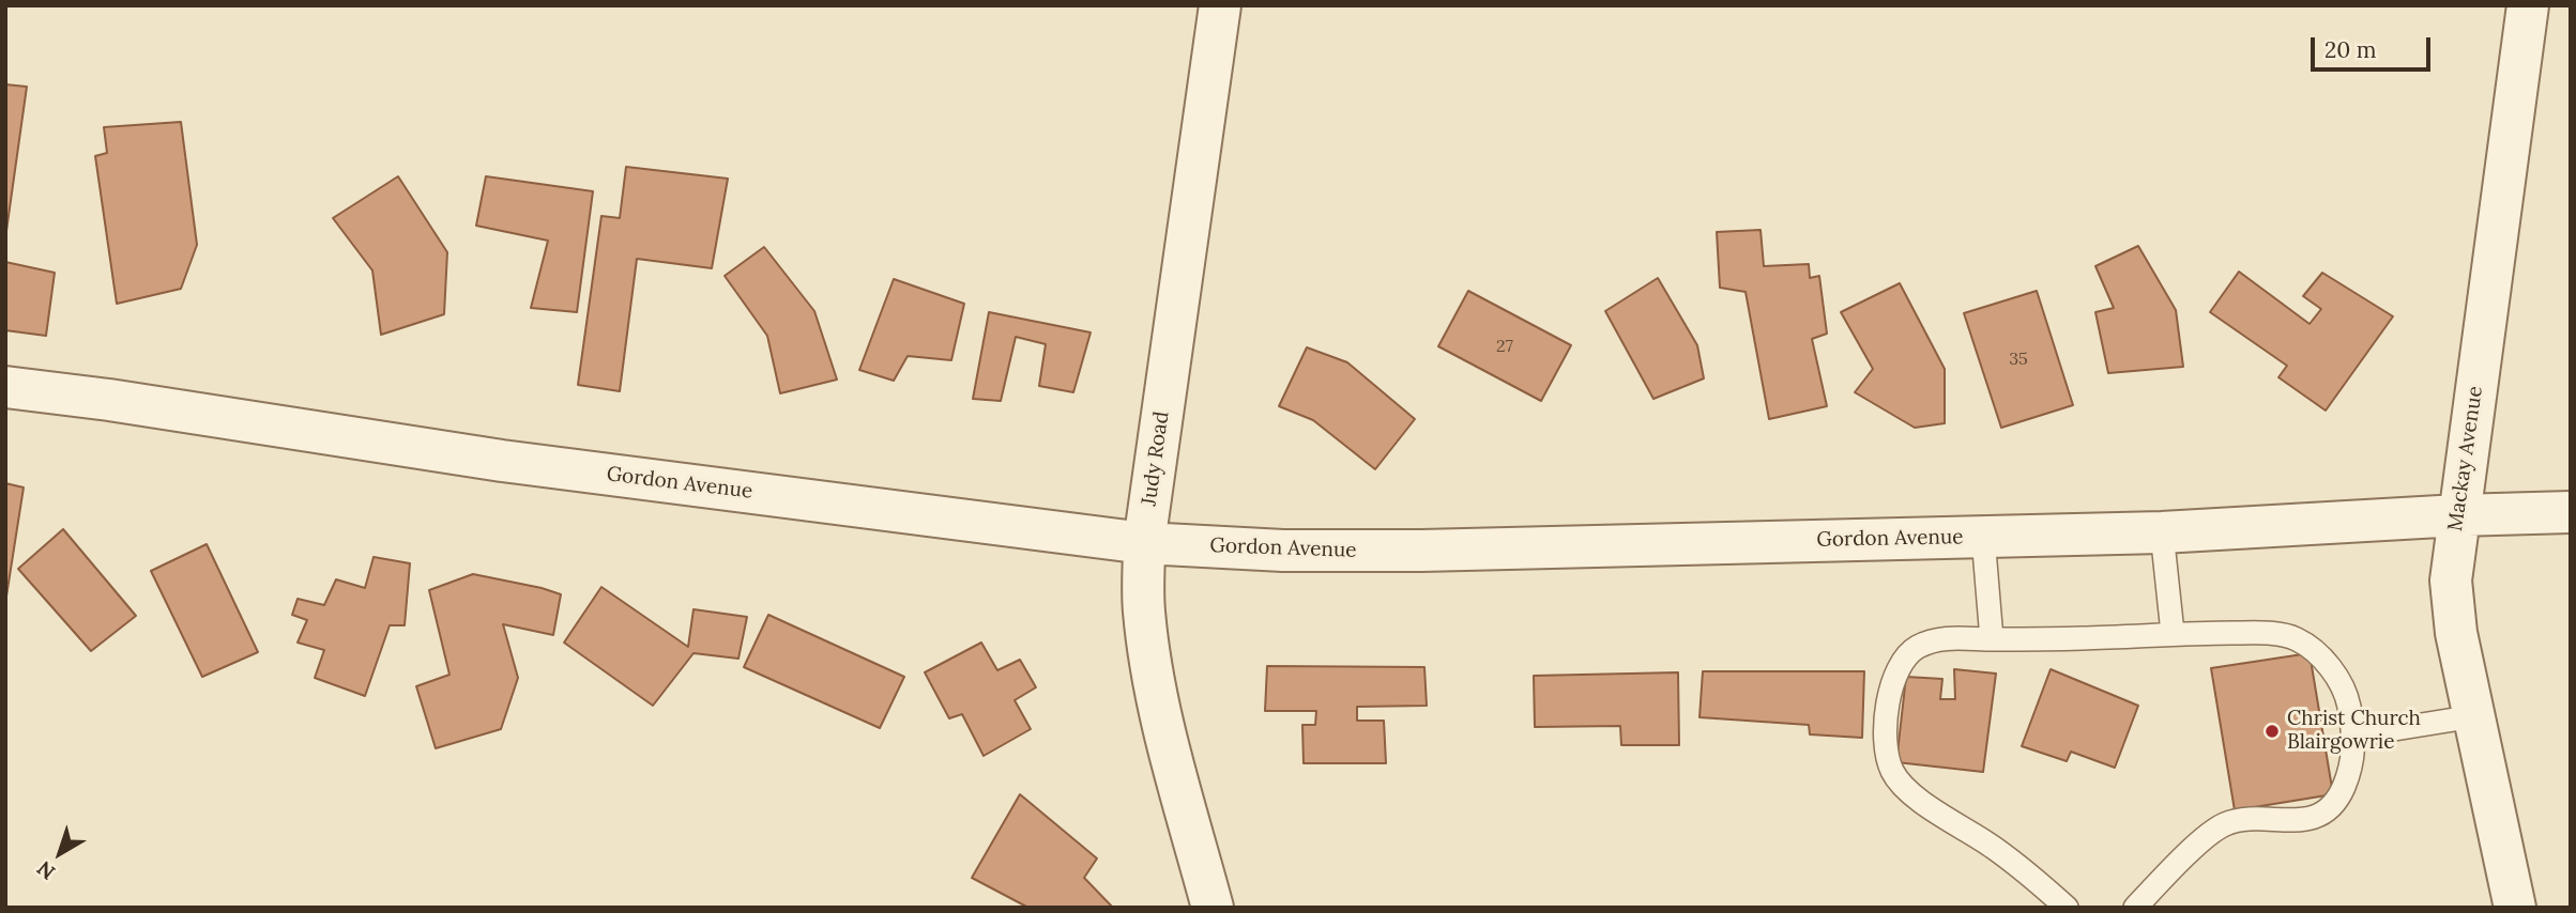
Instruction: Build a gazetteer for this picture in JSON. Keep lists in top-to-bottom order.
{
  "streets": {
    "street": ["Judy Road", "Mackay Avenue", "Gordon Avenue"]
  },
  "crossings": [
    ["Judy Road", "Gordon Avenue"],
    ["Mackay Avenue", "Gordon Avenue"]
  ],
  "places": ["Christ Church Blairgowrie"],
  "house_numbers": ["27", "35"],
  "scale_bar": "20 m",
  "north": "bottom left"
}
